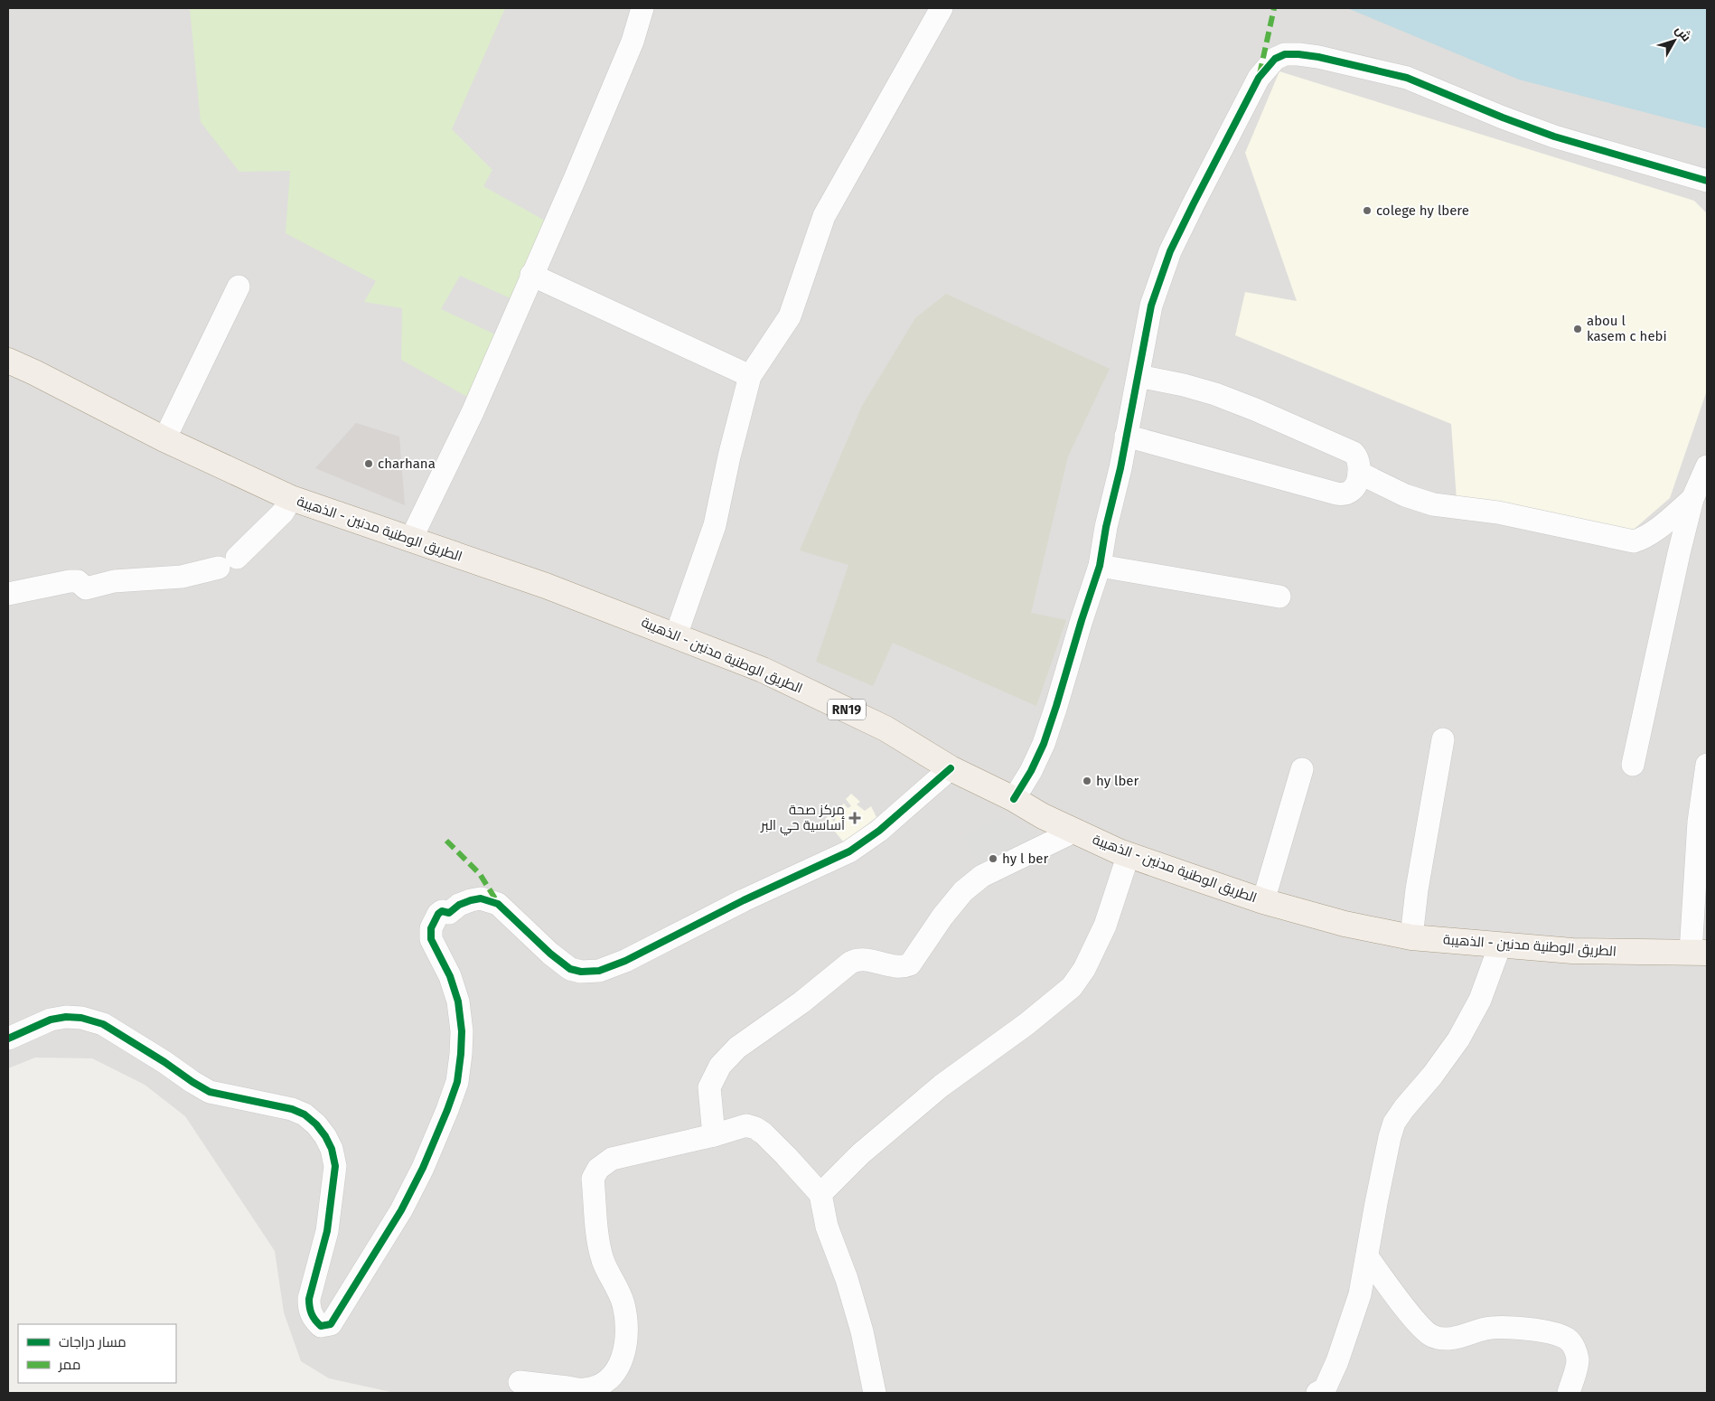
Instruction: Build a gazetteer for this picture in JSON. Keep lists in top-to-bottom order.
{
  "streets": {
    "main road": ["الطريق الوطنية مدنين - الذهيبة", "RN19"]
  },
  "places": {
    "other": [
      "colege hy lbere",
      "abou l kasem c hebi",
      "charhana",
      "hy lber",
      "hy l ber"
    ],
    "health": ["مركز صحة أساسية حي البر"]
  },
  "legend": ["مسار دراجات", "ممر"],
  "north": "top right"
}
